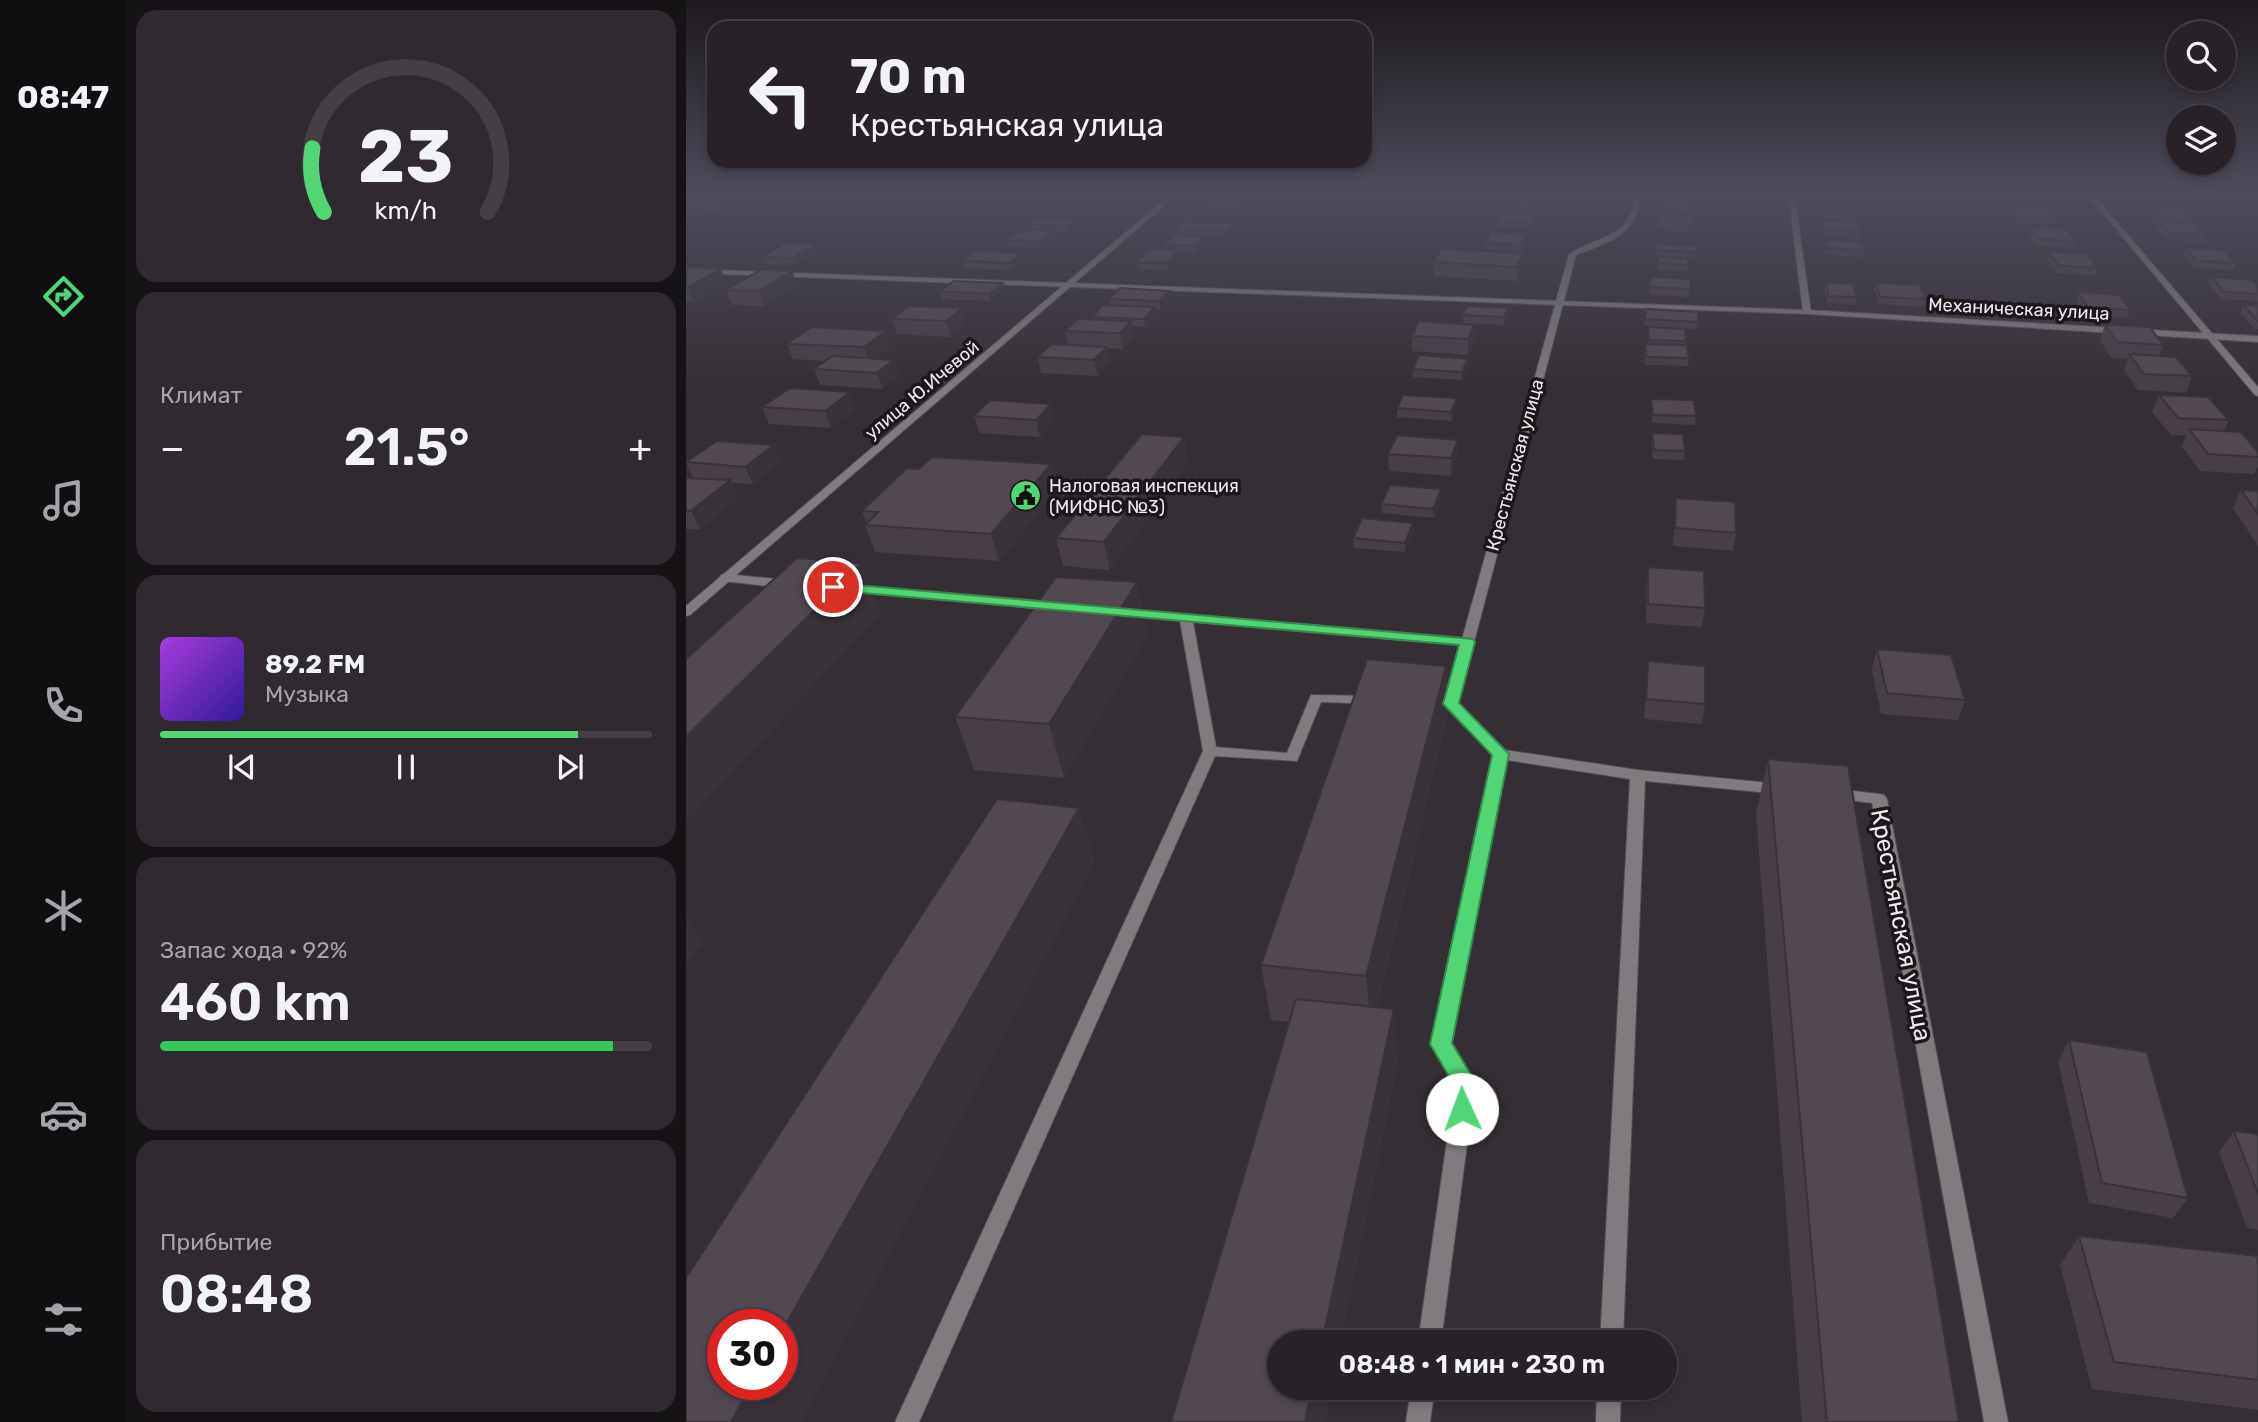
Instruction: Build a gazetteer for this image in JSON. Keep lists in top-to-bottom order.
{
  "streets": {
    "street": ["Механическая улица", "улица Ю.Ичевой", "Крестьянская улица"]
  },
  "crossings": [
    ["Механическая улица", "улица Ю.Ичевой"],
    ["Механическая улица", "Крестьянская улица"]
  ],
  "places": {
    "public building": ["Налоговая инспекция (МИФНС №3)"]
  },
  "page": {
    "tabs": "08:47",
    "turn": ["70 m", "Крестьянская улица"],
    "tile": [
      "Климат",
      ["Запас хода · 92%", "460 km"],
      ["Прибытие", "08:48"]
    ],
    "heat": ["−", "21.5°", "+"],
    "song": ["89.2 FM", "Музыка"],
    "limit": "30",
    "trip": "08:48 · 1 мин · 230 m",
    "gauge": ["23", "km/h"]
  }
}
